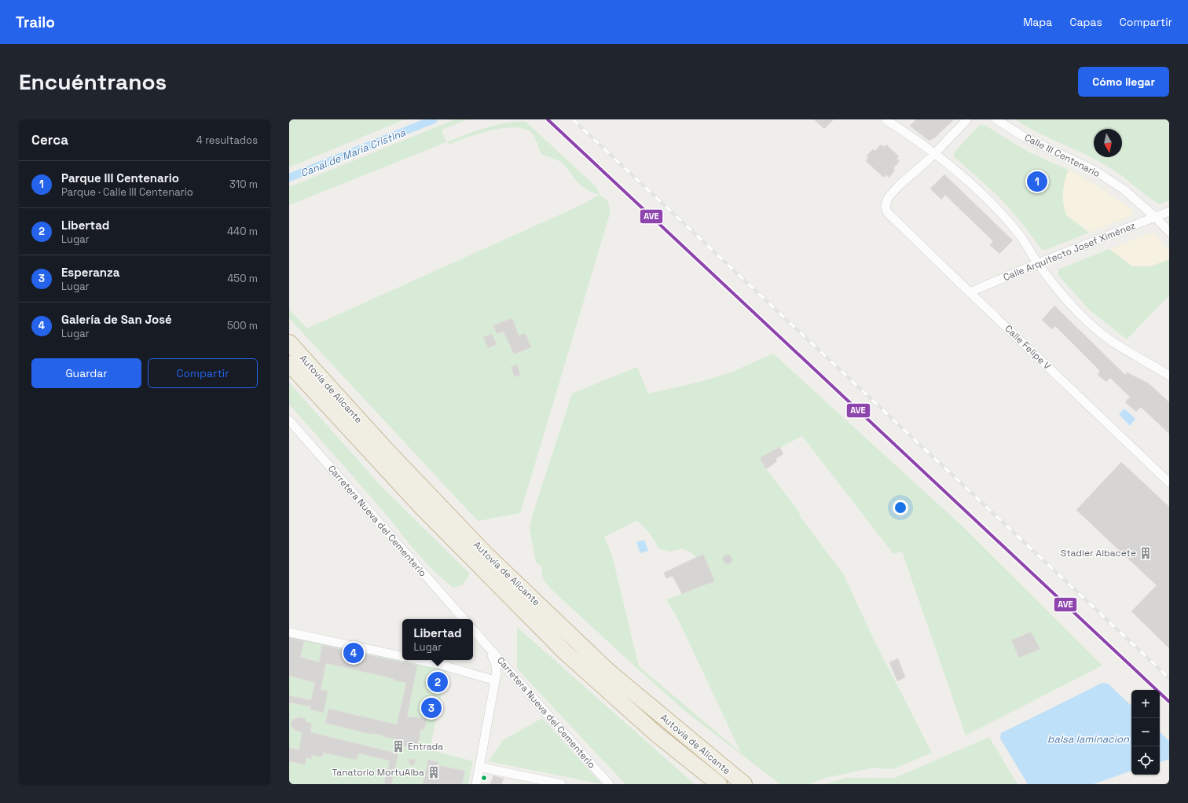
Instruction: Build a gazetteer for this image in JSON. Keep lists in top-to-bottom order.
{
  "streets": {
    "highway": ["Autovía de Alicante"],
    "street": [
      "Calle III Centenario",
      "Calle Arquitecto Josef Ximénez",
      "Calle Felipe V",
      "Carretera Nueva del Cementerio"
    ]
  },
  "crossings": [
    ["Calle III Centenario", "Calle Arquitecto Josef Ximénez"],
    ["Calle Arquitecto Josef Ximénez", "Calle Felipe V"]
  ],
  "water": ["Canal de María Cristina", "balsa laminacion"],
  "places": {
    "building": ["Stadler Albacete", "Entrada", "Tanatorio MortuAlba"]
  },
  "lines": ["transit line AVE"],
  "north": "bottom",
  "page": {
    "header": "Trailo",
    "nav": ["Mapa", "Capas", "Compartir"],
    "buttons": [
      "Cómo llegar",
      ["Guardar", "Compartir"]
    ],
    "title": "Encuéntranos",
    "heading": ["Cerca", "4 resultados"],
    "list": [
      {
        "mark": "1",
        "name": "Parque III Centenario",
        "note": "Parque · Calle III Centenario",
        "value": "310 m"
      },
      {
        "mark": "2",
        "name": "Libertad",
        "note": "Lugar",
        "value": "440 m"
      },
      {
        "mark": "3",
        "name": "Esperanza",
        "note": "Lugar",
        "value": "450 m"
      },
      {
        "mark": "4",
        "name": "Galería de San José",
        "note": "Lugar",
        "value": "500 m"
      }
    ],
    "pins": [
      "1",
      "4",
      "2",
      "3"
    ],
    "popup": ["Libertad", "Lugar"],
    "map_buttons": ["+", "−"]
  }
}
